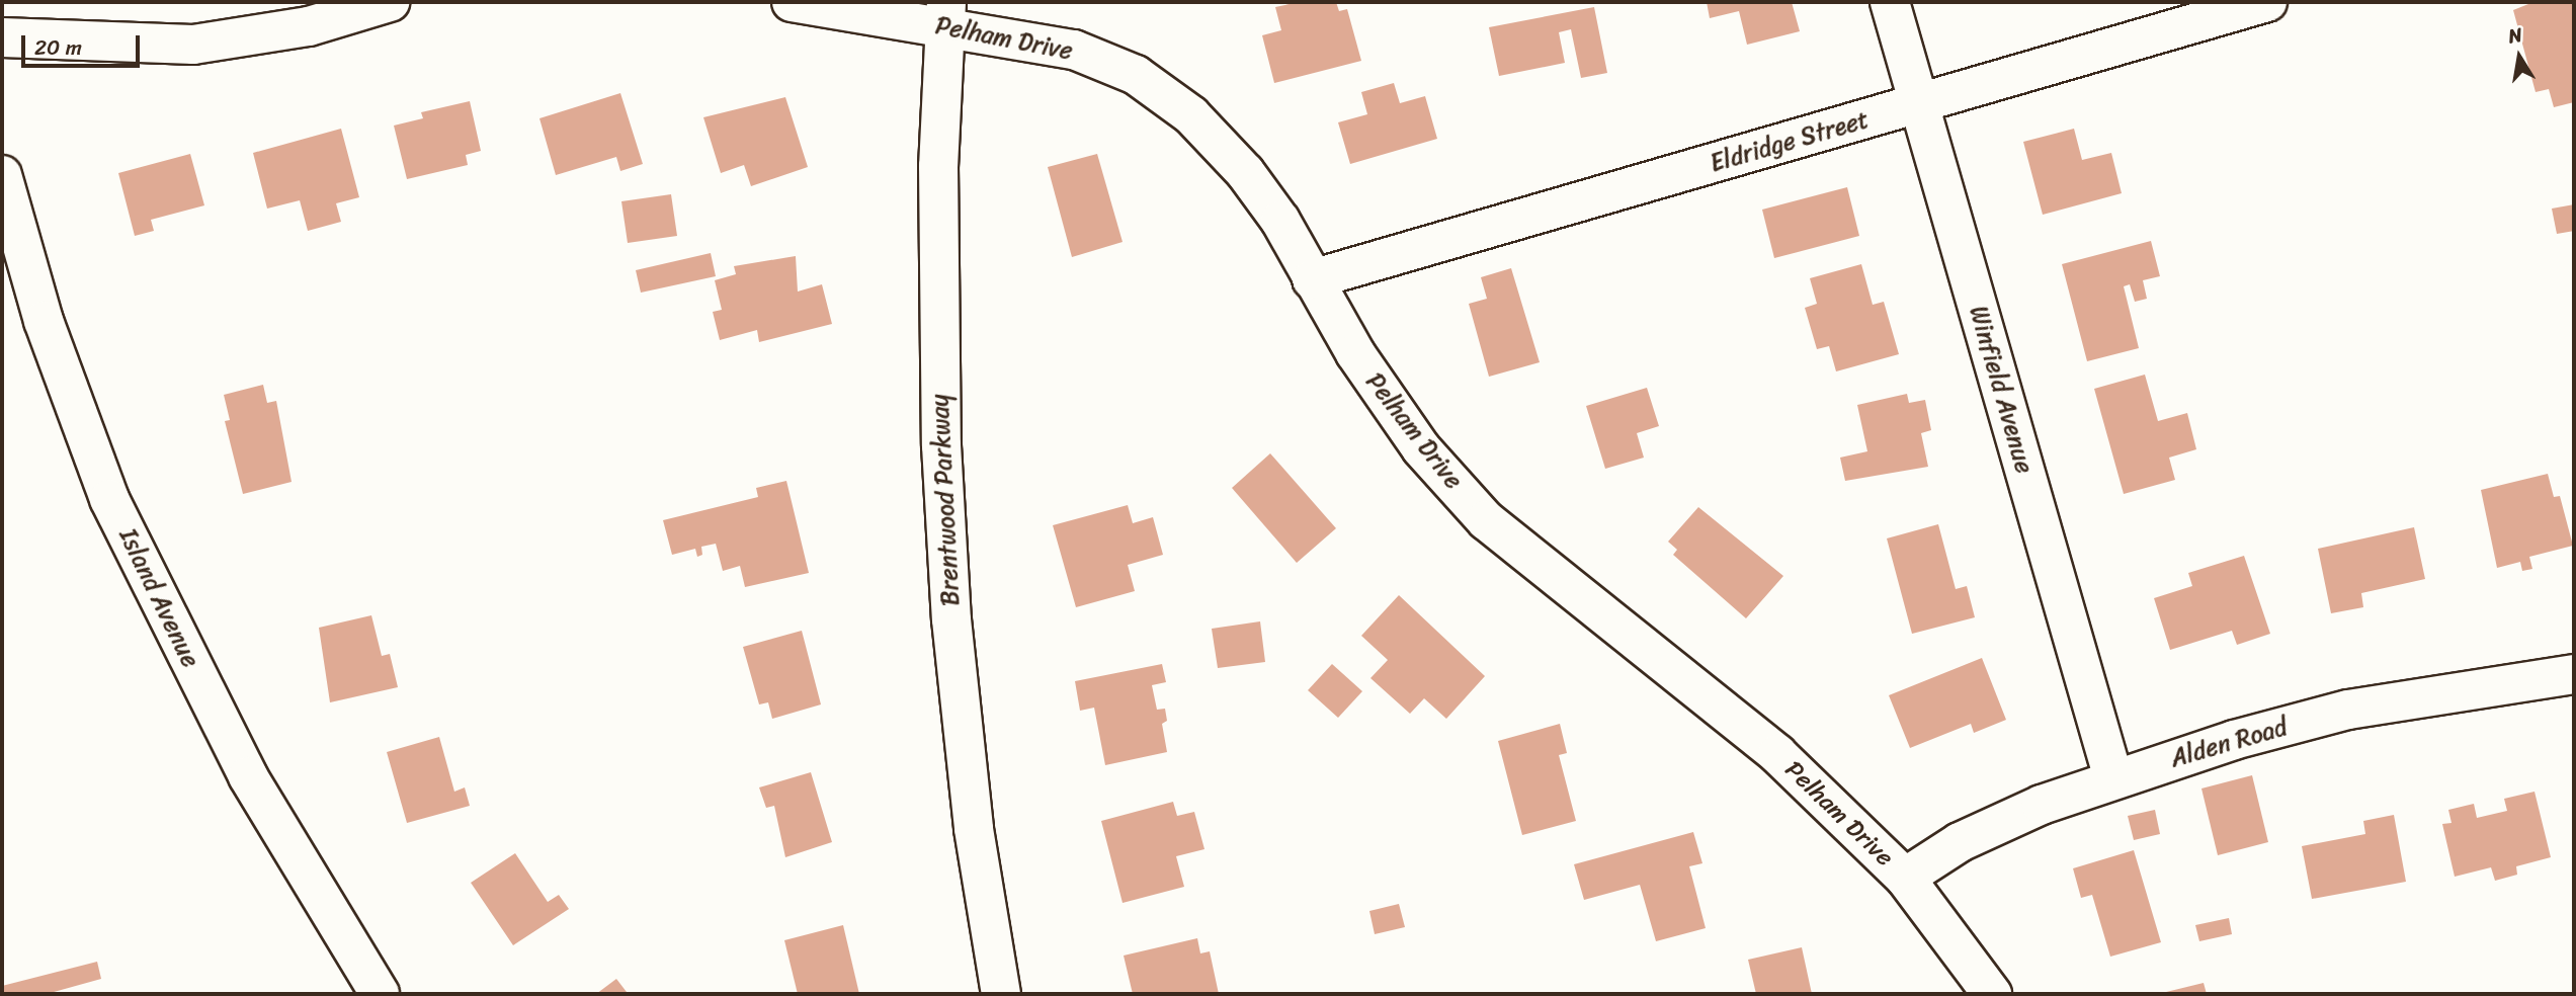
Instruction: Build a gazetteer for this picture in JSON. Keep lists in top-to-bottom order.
{
  "streets": {
    "street": [
      "Pelham Drive",
      "Eldridge Street",
      "Winfield Avenue",
      "Brentwood Parkway",
      "Island Avenue",
      "Alden Road"
    ]
  },
  "crossings": [
    ["Pelham Drive", "Eldridge Street"],
    ["Pelham Drive", "Brentwood Parkway"],
    ["Pelham Drive", "Alden Road"],
    ["Eldridge Street", "Winfield Avenue"],
    ["Winfield Avenue", "Alden Road"]
  ],
  "scale_bar": "20 m",
  "north": "top"
}
